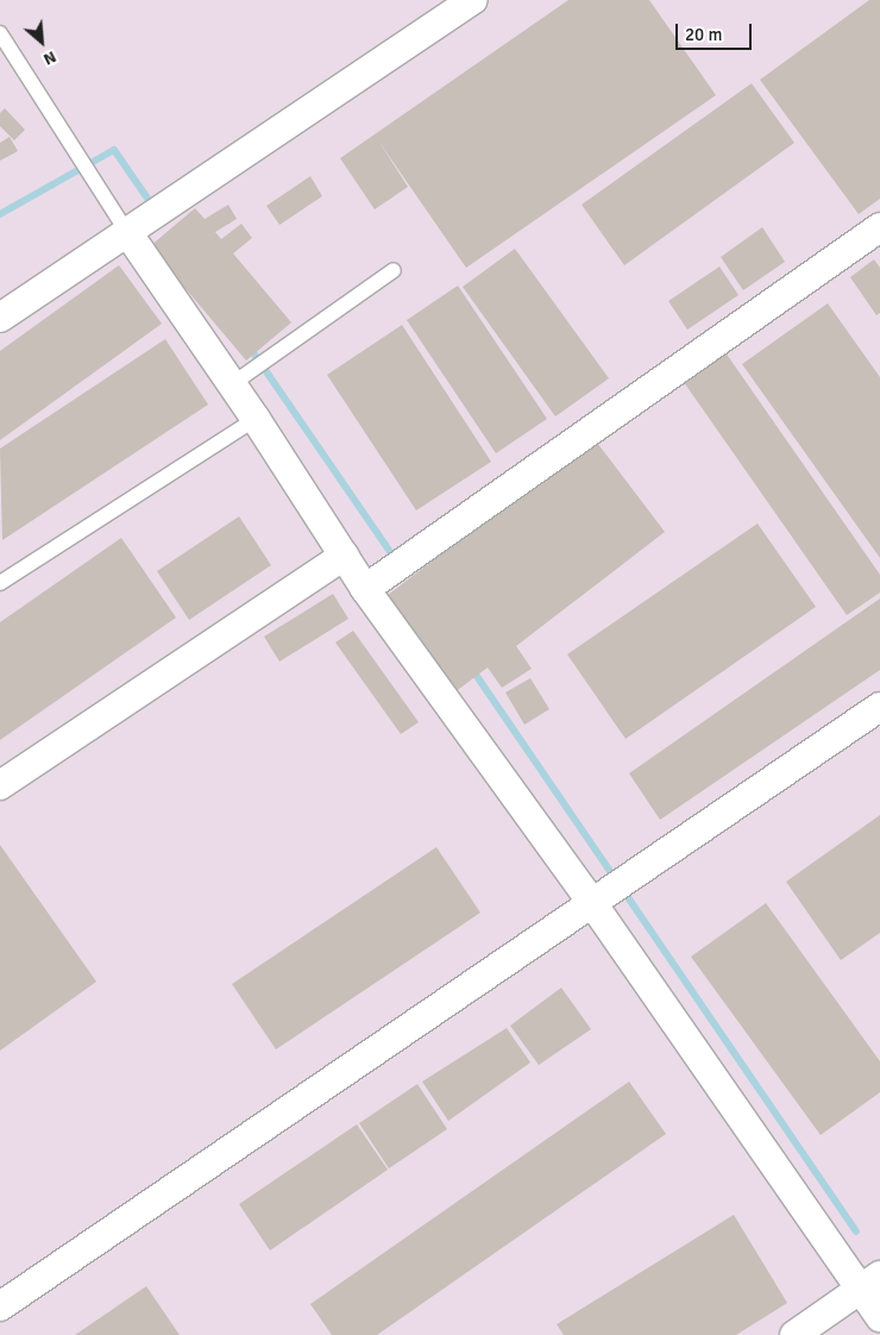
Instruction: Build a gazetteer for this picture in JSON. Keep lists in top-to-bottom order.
{
  "scale_bar": "20 m",
  "north": "bottom right"
}
